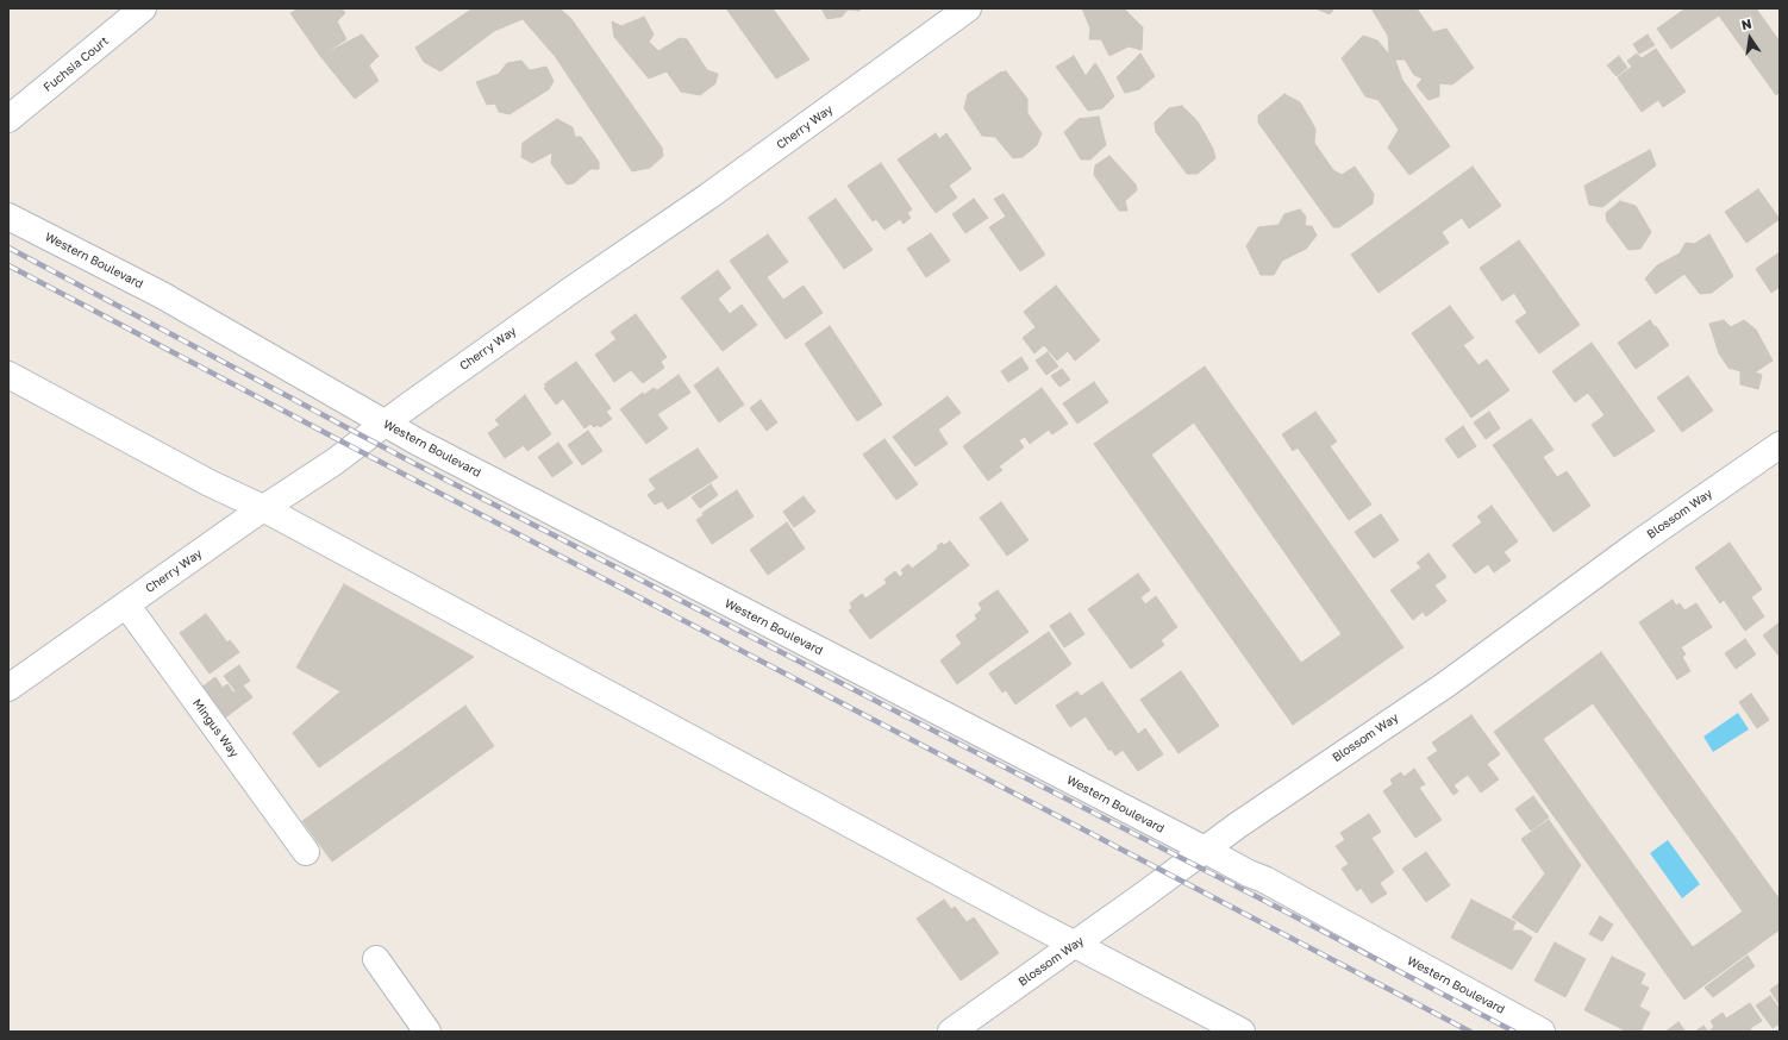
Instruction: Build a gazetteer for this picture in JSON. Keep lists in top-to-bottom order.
{
  "streets": {
    "street": [
      "Fuchsia Court",
      "Cherry Way",
      "Western Boulevard",
      "Blossom Way",
      "Mingus Way"
    ]
  },
  "crossings": [
    ["Cherry Way", "Western Boulevard"],
    ["Cherry Way", "Mingus Way"],
    ["Western Boulevard", "Blossom Way"]
  ],
  "north": "top"
}
